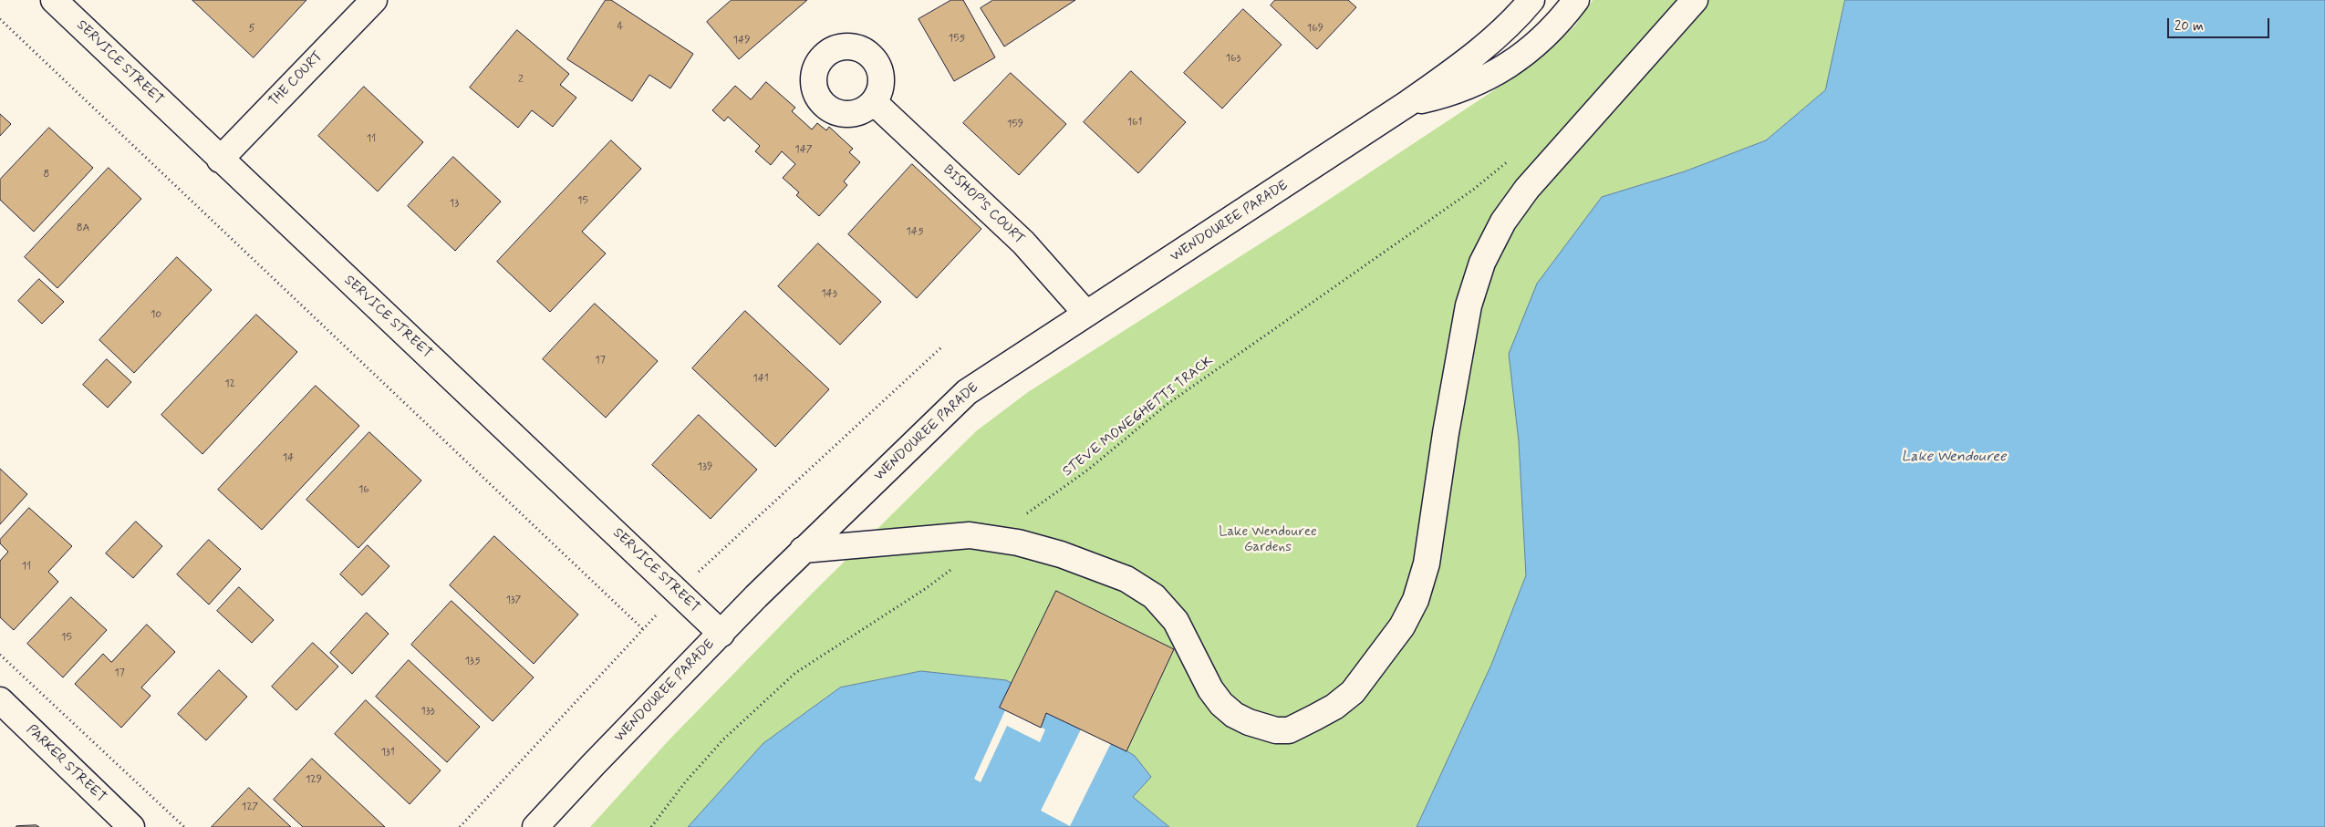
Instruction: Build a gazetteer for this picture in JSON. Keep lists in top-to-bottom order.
{
  "streets": {
    "street": [
      "SERVICE STREET",
      "THE COURT",
      "BISHOP'S COURT",
      "WENDOUREE PARADE",
      "PARKER STREET"
    ],
    "path": ["STEVE MONEGHETTI TRACK"]
  },
  "crossings": [
    ["SERVICE STREET", "THE COURT"],
    ["SERVICE STREET", "WENDOUREE PARADE"],
    ["BISHOP'S COURT", "WENDOUREE PARADE"]
  ],
  "water": ["Lake Wendouree"],
  "parks": ["Lake Wendouree Gardens"],
  "house_numbers": [
    "4",
    "5",
    "169",
    "155",
    "149",
    "163",
    "2",
    "161",
    "159",
    "11",
    "147",
    "8",
    "15",
    "13",
    "8A",
    "145",
    "143",
    "10",
    "17",
    "141",
    "12",
    "14",
    "139",
    "16",
    "11",
    "137",
    "15",
    "135",
    "17",
    "133",
    "131",
    "129",
    "127"
  ],
  "scale_bar": "20 m"
}
